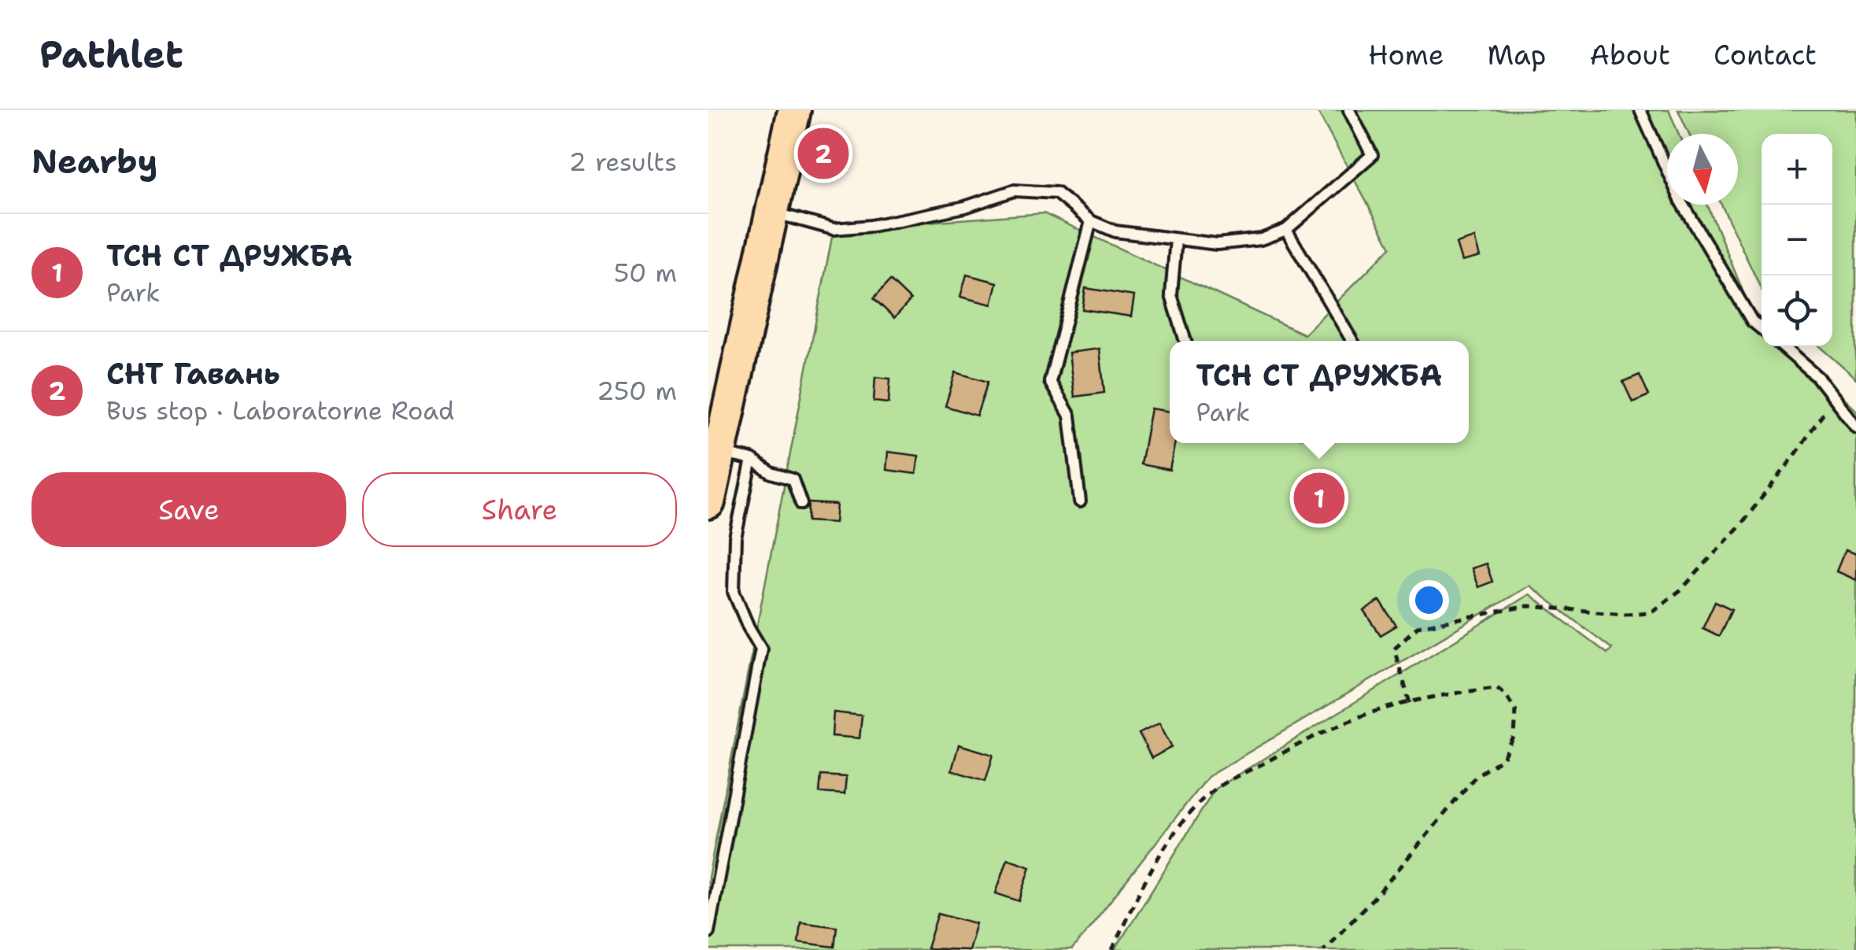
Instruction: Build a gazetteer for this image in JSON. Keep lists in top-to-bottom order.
{
  "north": "bottom",
  "page": {
    "header": "Pathlet",
    "nav": [
      "Home",
      "Map",
      "About",
      "Contact"
    ],
    "heading": ["Nearby", "2 results"],
    "pins": ["2", "1"],
    "map_buttons": ["+", "−"],
    "list": [
      {
        "mark": "1",
        "name": "ТСН СТ ДРУЖБА",
        "note": "Park",
        "value": "50 m"
      },
      {
        "mark": "2",
        "name": "СНТ Гавань",
        "note": "Bus stop · Laboratorne Road",
        "value": "250 m"
      }
    ],
    "popup": ["ТСН СТ ДРУЖБА", "Park"],
    "buttons": ["Save", "Share"]
  }
}
